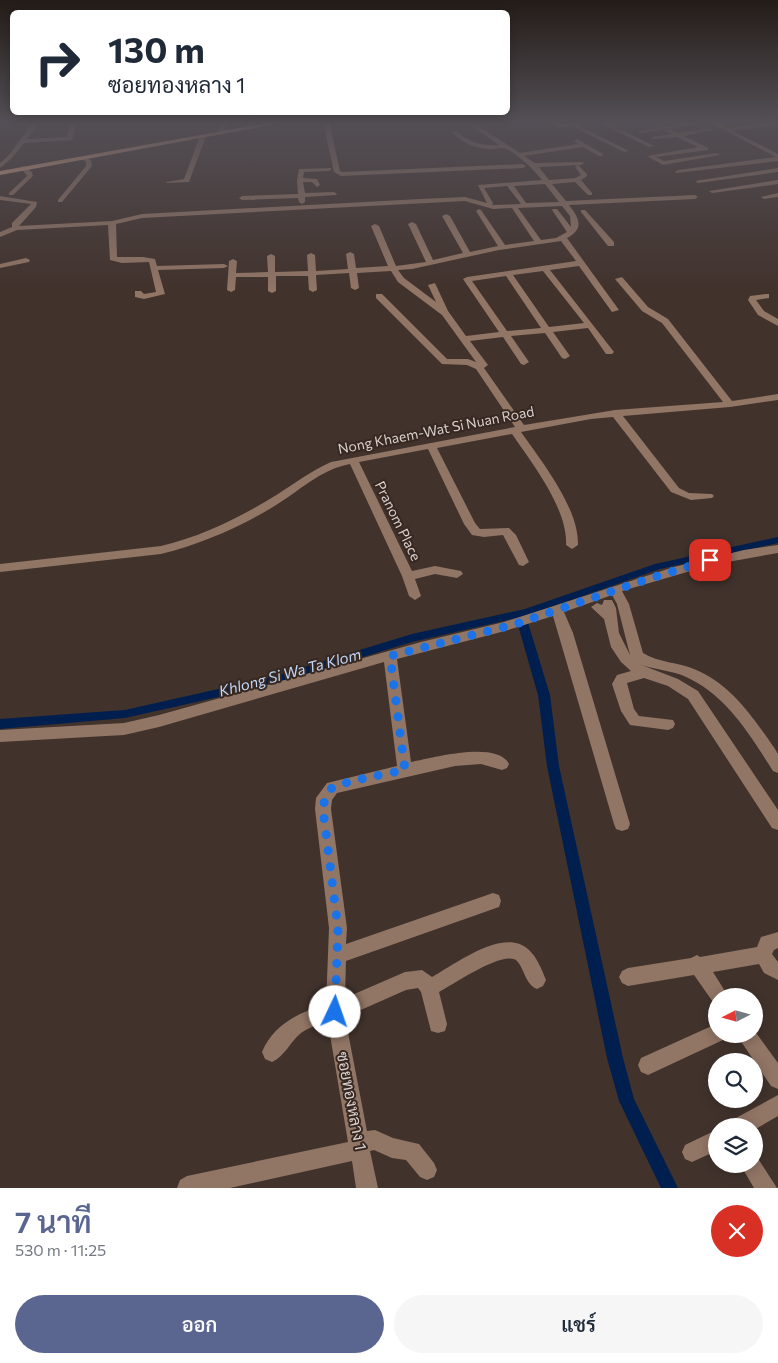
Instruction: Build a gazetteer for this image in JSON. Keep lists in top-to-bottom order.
{
  "streets": {
    "street": ["Nong Khaem-Wat Si Nuan Road", "Pranom Place", "ซอยทองหลาง 1"]
  },
  "crossings": [
    ["Nong Khaem-Wat Si Nuan Road", "Pranom Place"]
  ],
  "water": ["Khlong Si Wa Ta Klom"],
  "north": "left",
  "page": {
    "turn": ["130 m", "ซอยทองหลาง 1"],
    "heading": ["7 นาที", "530 m · 11:25"],
    "buttons": ["ออก", "แชร์"]
  }
}
